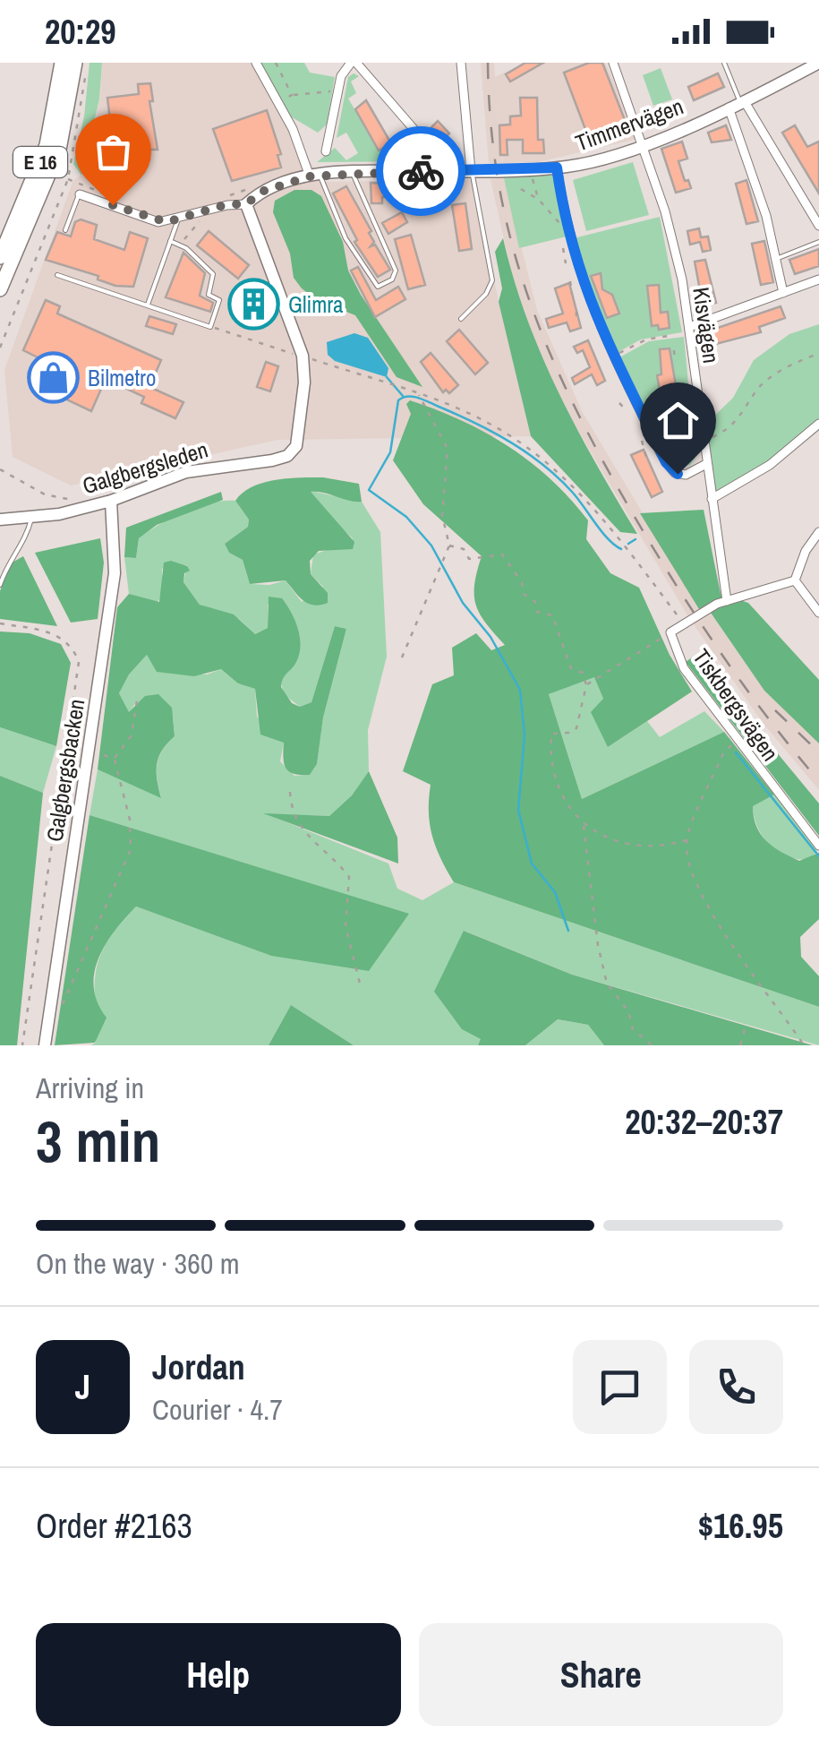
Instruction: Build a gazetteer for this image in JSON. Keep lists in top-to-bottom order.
{
  "streets": {
    "highway": ["E 16"],
    "street": [
      "Timmervägen",
      "Kisvägen",
      "Galgbergsleden",
      "Tiskbergsvägen",
      "Galgbergsbacken"
    ]
  },
  "crossings": [
    ["Timmervägen", "Kisvägen"],
    ["Kisvägen", "Tiskbergsvägen"],
    ["Galgbergsleden", "Galgbergsbacken"]
  ],
  "places": {
    "building": ["Glimra"],
    "shop": ["Bilmetro"]
  },
  "page": {
    "status": "20:29",
    "heading": ["3 min", "Arriving in", "20:32–20:37"],
    "panel": [
      "Jordan",
      "Courier · 4.7",
      "Order #2163",
      "$16.95"
    ],
    "bar": "On the way · 360 m",
    "round": "J",
    "buttons": ["Help", "Share"]
  }
}
